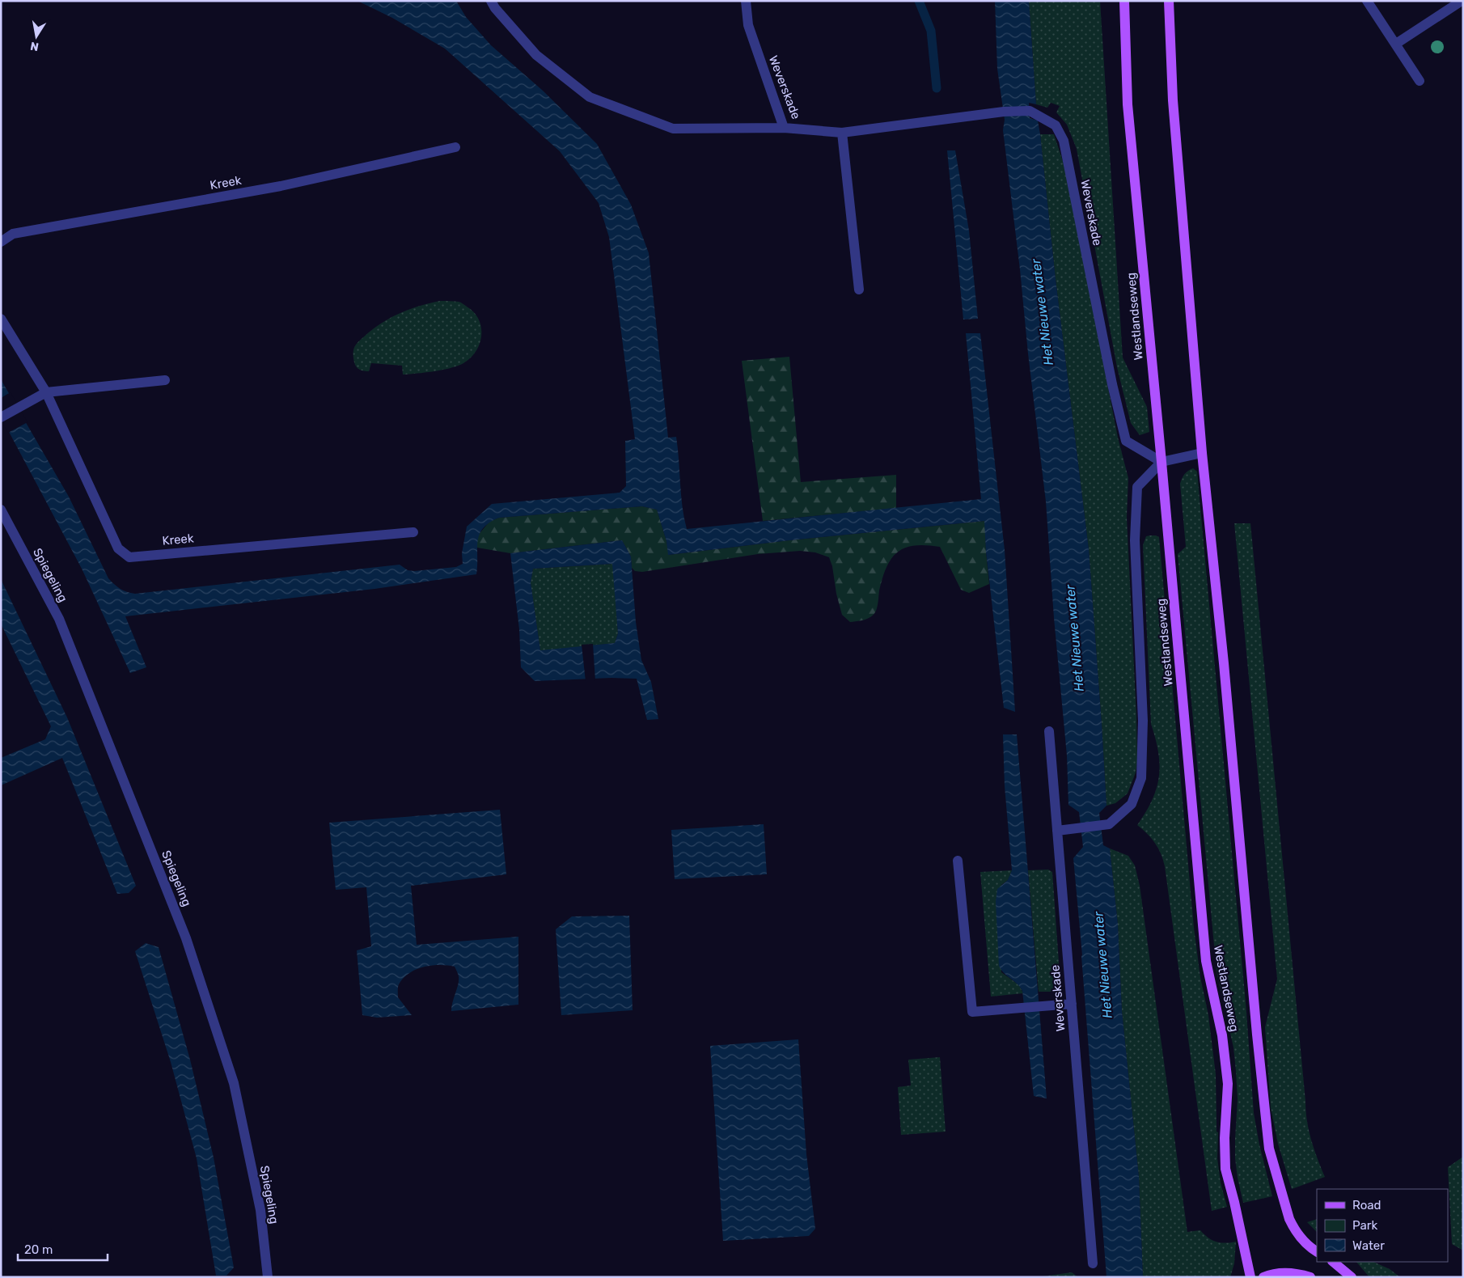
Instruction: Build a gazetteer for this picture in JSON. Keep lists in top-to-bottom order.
{
  "streets": {
    "main road": ["Westlandseweg"],
    "street": ["Weverskade", "Kreek", "Spiegeling"]
  },
  "crossings": [
    ["Weverskade", "Westlandseweg"]
  ],
  "water": ["Het Nieuwe water"],
  "legend": ["Road", "Park", "Water"],
  "scale_bar": "20 m",
  "north": "bottom"
}
